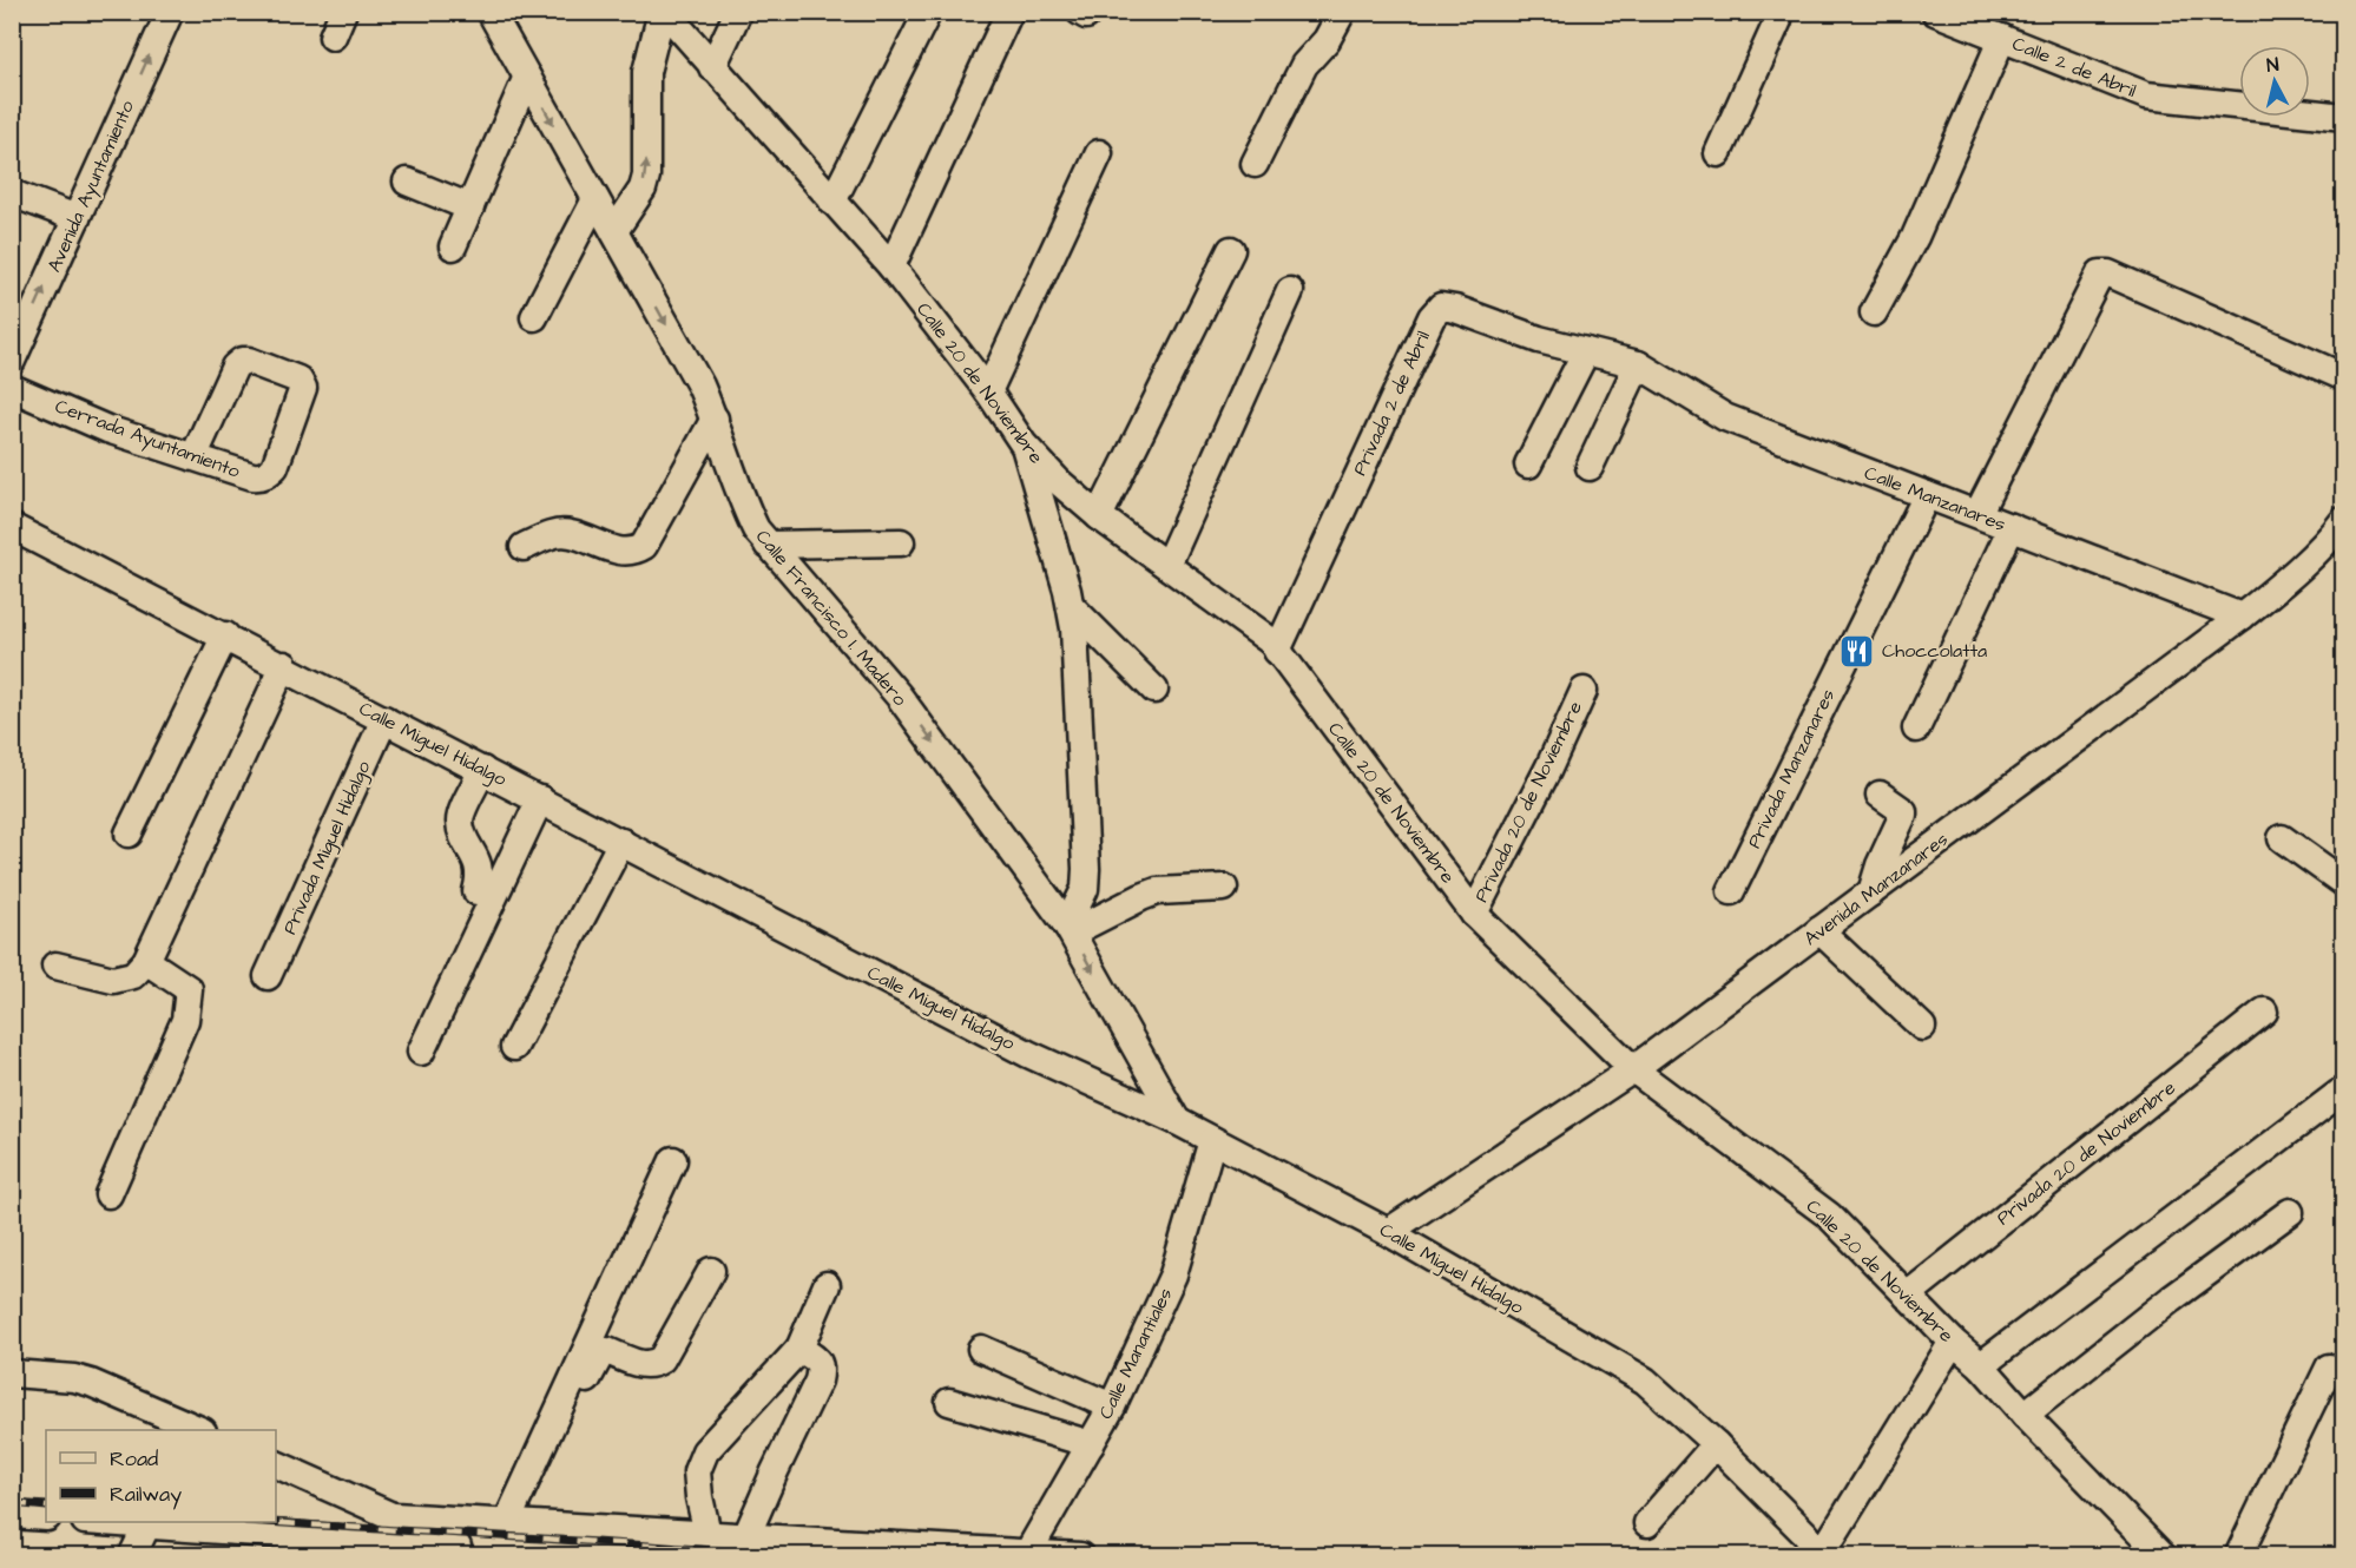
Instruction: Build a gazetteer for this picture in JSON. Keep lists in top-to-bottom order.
{
  "streets": {
    "street": [
      "Calle 2 de Abril",
      "Avenida Ayuntamiento",
      "Calle 20 de Noviembre",
      "Privada 2 de Abril",
      "Cerrada Ayuntamiento",
      "Calle Manzanares",
      "Calle Francisco I. Madero",
      "Calle Miguel Hidalgo",
      "Privada Manzanares",
      "Privada 20 de Noviembre",
      "Privada Miguel Hidalgo",
      "Avenida Manzanares",
      "Calle Manantiales"
    ]
  },
  "crossings": [
    ["Calle 20 de Noviembre", "Privada 2 de Abril"],
    ["Calle 20 de Noviembre", "Privada 20 de Noviembre"],
    ["Calle 20 de Noviembre", "Avenida Manzanares"],
    ["Privada 2 de Abril", "Calle Manzanares"],
    ["Calle Manzanares", "Privada Manzanares"],
    ["Calle Manzanares", "Avenida Manzanares"],
    ["Calle Francisco I. Madero", "Calle Miguel Hidalgo"],
    ["Calle Miguel Hidalgo", "Privada Miguel Hidalgo"],
    ["Calle Miguel Hidalgo", "Avenida Manzanares"],
    ["Calle Miguel Hidalgo", "Calle Manantiales"]
  ],
  "one_way": ["Avenida Ayuntamiento", "Calle Francisco I. Madero"],
  "places": {
    "restaurant": ["Choccolatta"]
  },
  "legend": ["Road", "Railway"],
  "north": "top"
}
